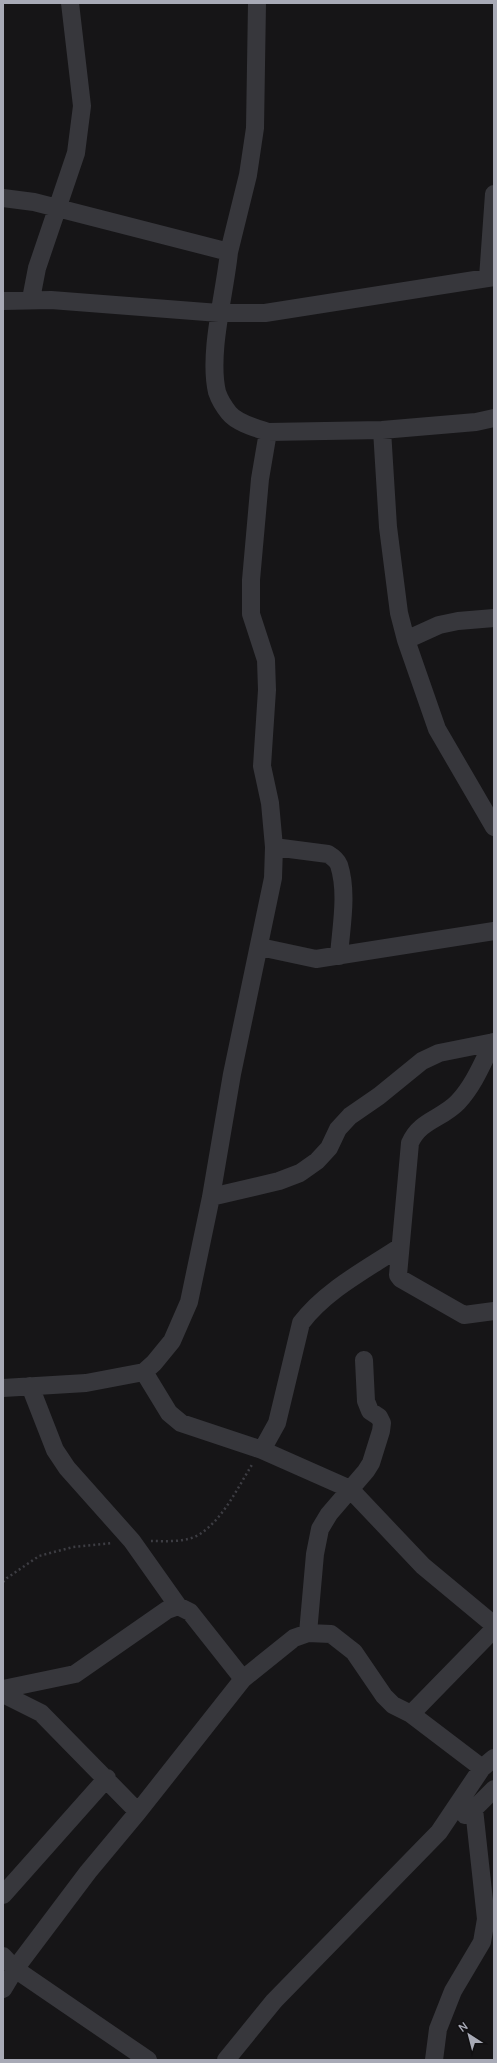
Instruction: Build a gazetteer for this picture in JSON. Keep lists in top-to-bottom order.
{
  "north": "top left"
}
